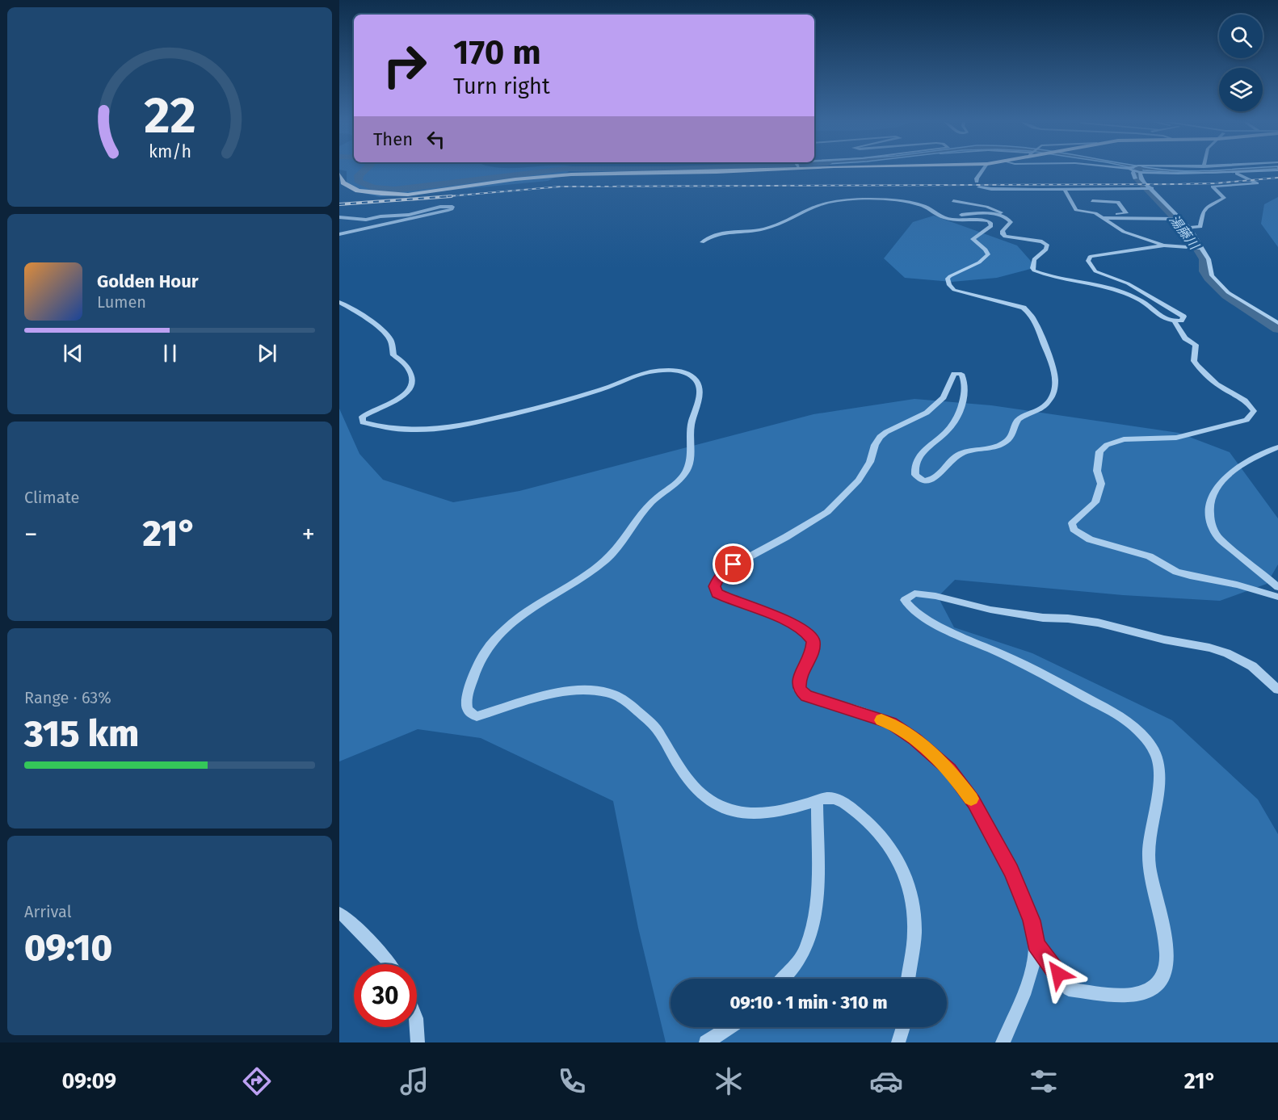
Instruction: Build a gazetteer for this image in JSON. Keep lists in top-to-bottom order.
{
  "water": ["湯藤川"],
  "page": {
    "turn": ["170 m", "Turn right"],
    "then": "Then",
    "song": ["Golden Hour", "Lumen"],
    "tile": [
      "Climate",
      ["Range · 63%", "315 km"],
      ["Arrival", "09:10"]
    ],
    "heat": ["−", "21°", "+"],
    "limit": "30",
    "trip": "09:10 · 1 min · 310 m",
    "tabs": ["09:09", "21°"],
    "gauge": ["22", "km/h"]
  }
}
